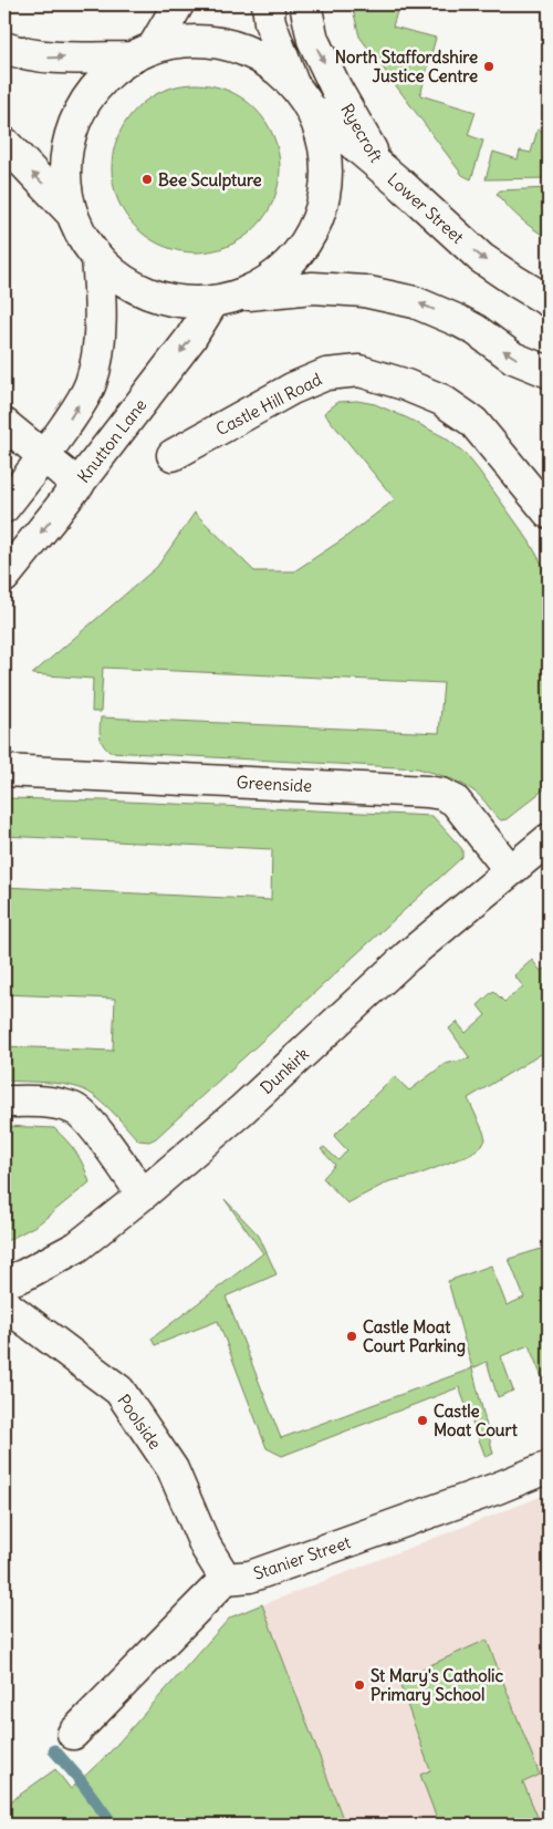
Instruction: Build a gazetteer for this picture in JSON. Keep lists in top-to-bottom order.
{
  "streets": {
    "main road": [
      "Ryecroft",
      "Lower Street",
      "Castle Hill Road",
      "Knutton Lane",
      "Greenside",
      "Dunkirk",
      "Poolside",
      "Stanier Street"
    ]
  },
  "crossings": [
    ["Ryecroft", "Lower Street"],
    ["Greenside", "Dunkirk"],
    ["Poolside", "Stanier Street"]
  ],
  "one_way": ["Lower Street", "Knutton Lane"],
  "places": [
    "North Staffordshire Justice Centre",
    "Bee Sculpture",
    "Castle Moat Court Parking",
    "Castle Moat Court",
    "St Mary's Catholic Primary School"
  ]
}
